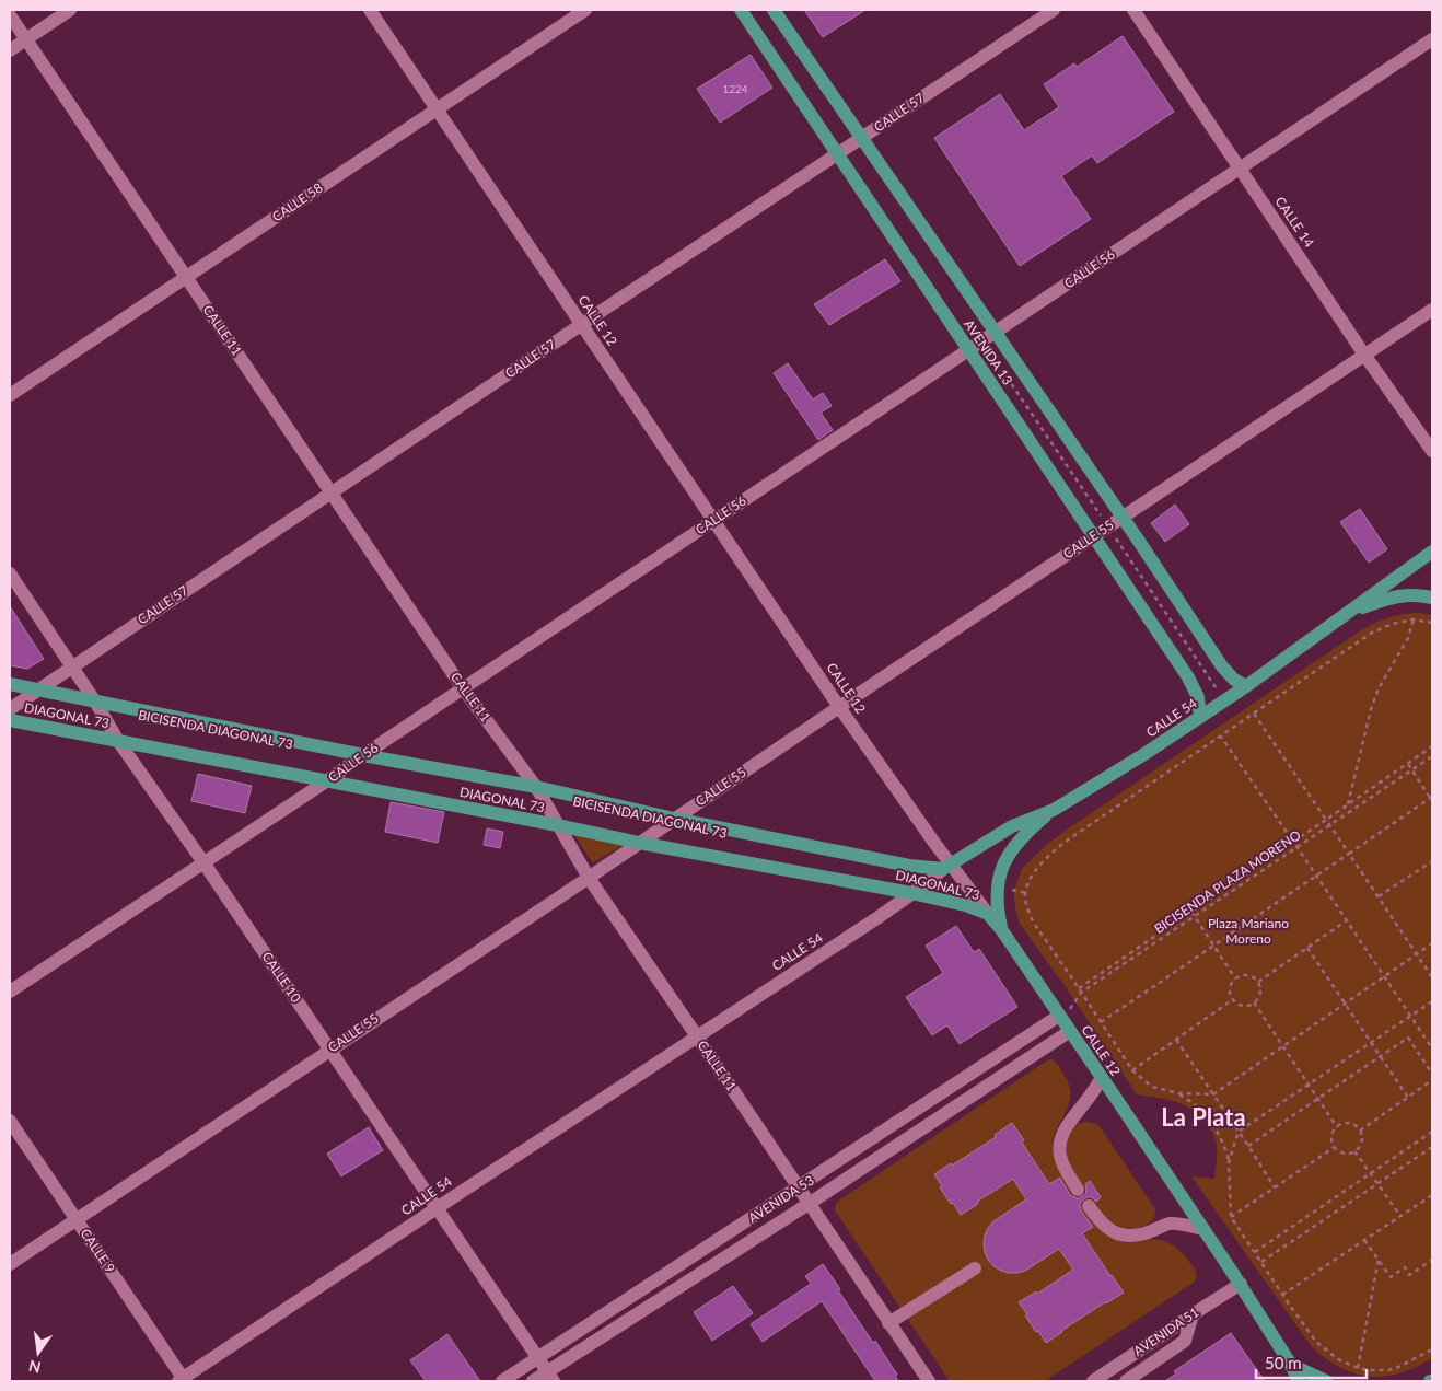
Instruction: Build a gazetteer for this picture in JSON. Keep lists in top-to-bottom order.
{
  "streets": {
    "main road": [
      "CALLE 12",
      "AVENIDA 13",
      "DIAGONAL 73",
      "CALLE 54"
    ],
    "street": [
      "CALLE 57",
      "CALLE 58",
      "CALLE 14",
      "CALLE 56",
      "CALLE 11",
      "CALLE 55",
      "CALLE 10",
      "AVENIDA 53",
      "CALLE 9",
      "AVENIDA 51"
    ],
    "path": ["BICISENDA PLAZA MORENO"]
  },
  "crossings": [
    ["CALLE 57", "CALLE 12"],
    ["CALLE 57", "CALLE 11"],
    ["CALLE 57", "AVENIDA 13"],
    ["CALLE 57", "DIAGONAL 73"],
    ["CALLE 57", "CALLE 10"],
    ["CALLE 58", "CALLE 12"],
    ["CALLE 58", "CALLE 11"],
    ["CALLE 14", "CALLE 56"],
    ["CALLE 14", "CALLE 55"],
    ["CALLE 56", "CALLE 12"],
    ["CALLE 56", "CALLE 11"],
    ["CALLE 56", "AVENIDA 13"],
    ["CALLE 56", "DIAGONAL 73"],
    ["CALLE 56", "CALLE 10"],
    ["CALLE 12", "CALLE 55"],
    ["CALLE 12", "DIAGONAL 73"],
    ["CALLE 12", "CALLE 54"],
    ["CALLE 12", "BICISENDA PLAZA MORENO"],
    ["CALLE 12", "AVENIDA 53"],
    ["CALLE 12", "AVENIDA 51"],
    ["CALLE 11", "CALLE 55"],
    ["CALLE 11", "DIAGONAL 73"],
    ["CALLE 11", "CALLE 54"],
    ["CALLE 11", "AVENIDA 53"],
    ["AVENIDA 13", "CALLE 55"],
    ["AVENIDA 13", "CALLE 54"],
    ["CALLE 55", "DIAGONAL 73"],
    ["CALLE 55", "CALLE 10"],
    ["CALLE 55", "CALLE 9"],
    ["DIAGONAL 73", "CALLE 54"],
    ["DIAGONAL 73", "CALLE 10"],
    ["CALLE 54", "CALLE 10"],
    ["CALLE 54", "CALLE 9"],
    ["BICISENDA PLAZA MORENO", "AVENIDA 53"],
    ["CALLE 10", "AVENIDA 53"]
  ],
  "districts": ["La Plata"],
  "parks": ["Plaza Mariano Moreno"],
  "house_numbers": ["1224"],
  "scale_bar": "50 m",
  "north": "bottom"
}
